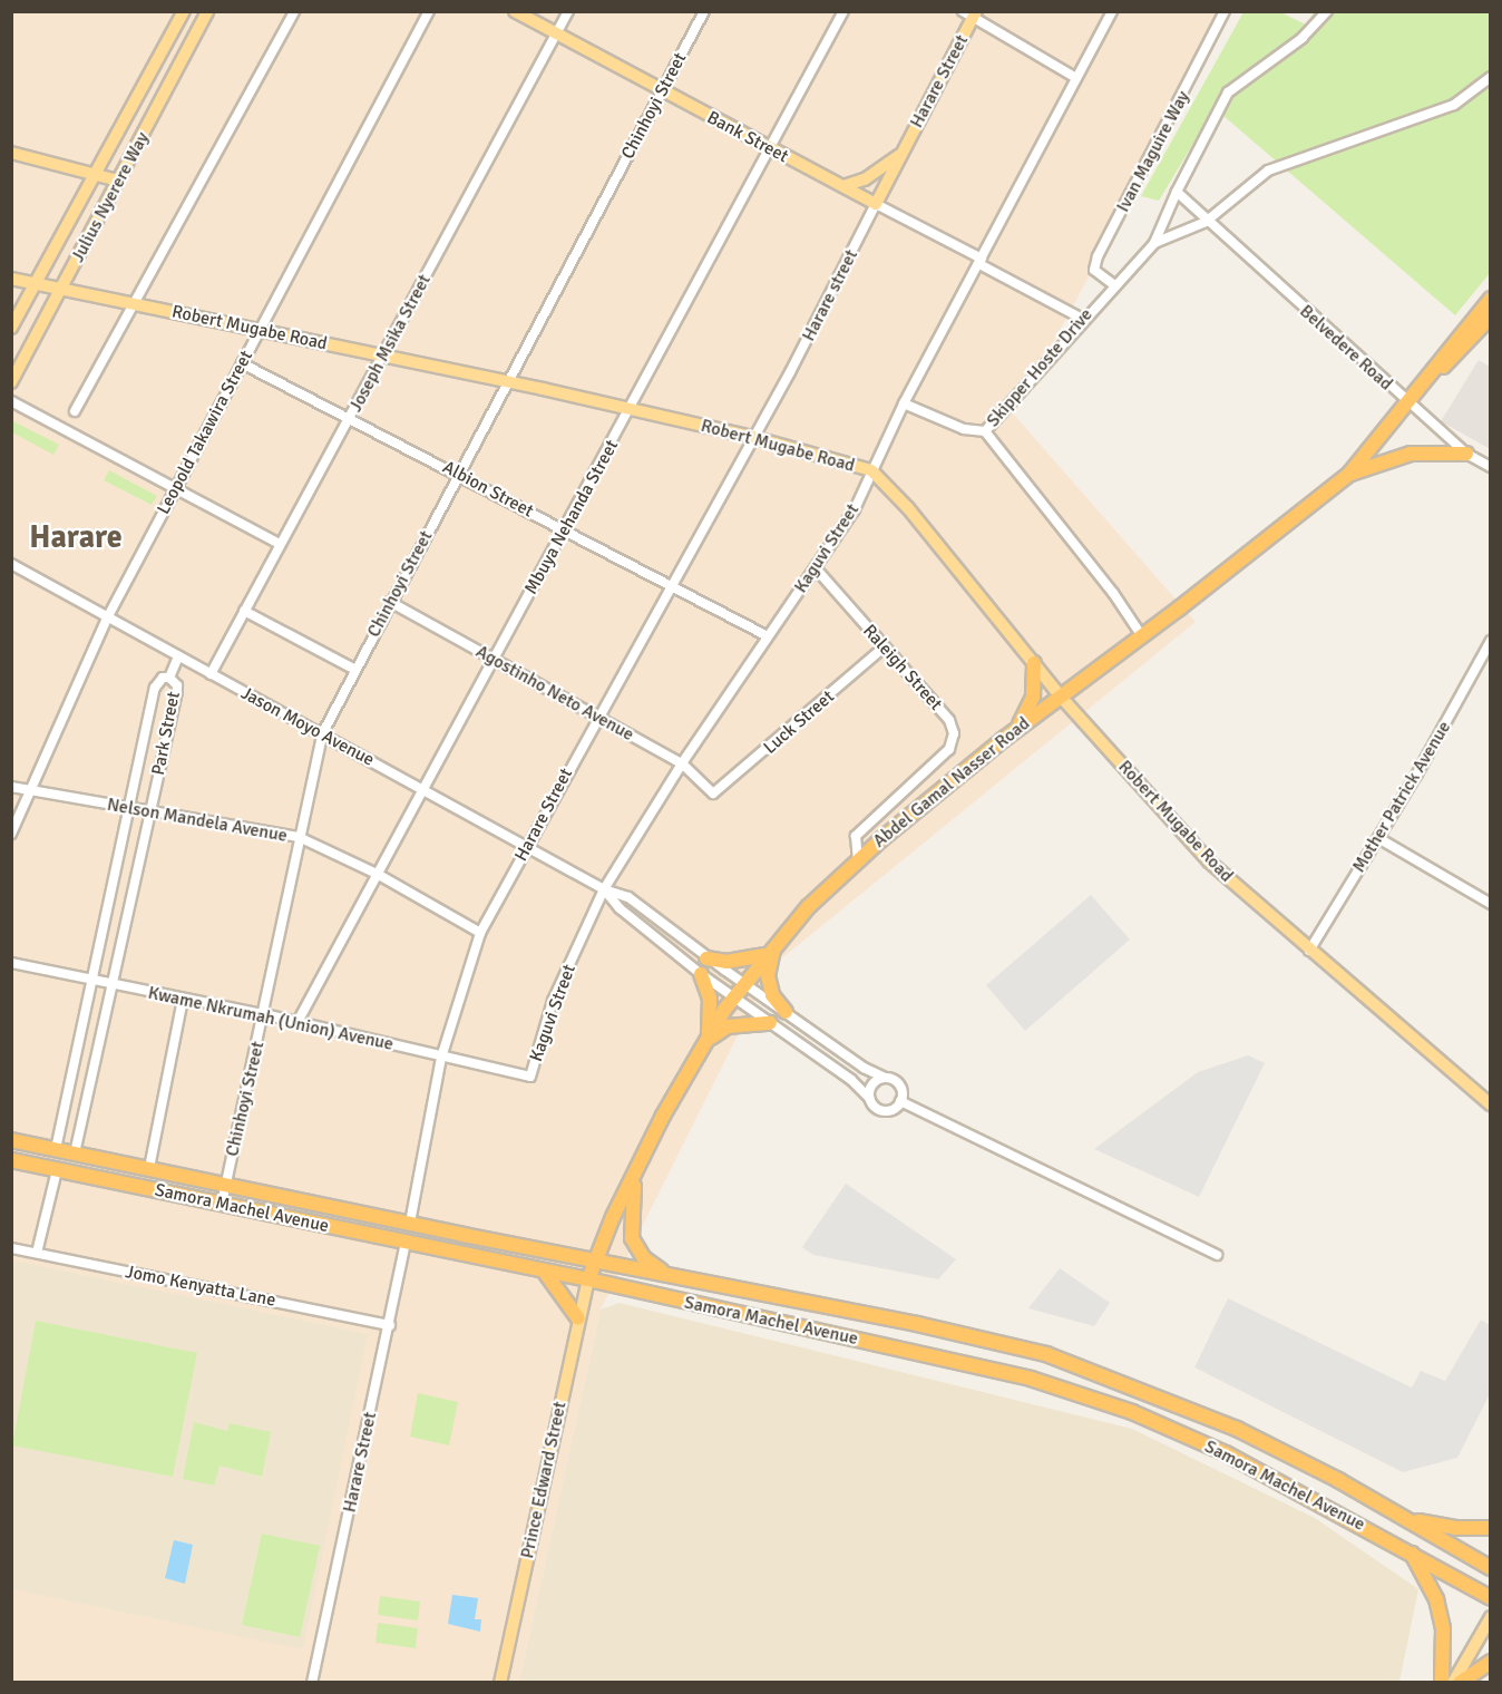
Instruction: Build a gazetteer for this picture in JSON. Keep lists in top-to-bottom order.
{
  "streets": {
    "highway": ["Abdel Gamal Nasser Road", "Samora Machel Avenue"],
    "main road": [
      "Harare Street",
      "Bank Street",
      "Julius Nyerere Way",
      "Harare street",
      "Robert Mugabe Road",
      "Prince Edward Street"
    ],
    "street": [
      "Chinhoyi Street",
      "Ivan Maguire Way",
      "Joseph Msika Street",
      "Belvedere Road",
      "Skipper Hoste Drive",
      "Leopold Takawira Street",
      "Albion Street",
      "Mbuya Nehanda Street",
      "Kaguvi Street",
      "Raleigh Street",
      "Agostinho Neto Avenue",
      "Luck Street",
      "Jason Moyo Avenue",
      "Park Street",
      "Mother Patrick Avenue",
      "Nelson Mandela Avenue",
      "Kwame Nkrumah (Union) Avenue",
      "Jomo Kenyatta Lane"
    ]
  },
  "crossings": [
    ["Harare Street", "Harare street"],
    ["Harare Street", "Robert Mugabe Road"],
    ["Harare Street", "Albion Street"],
    ["Harare Street", "Agostinho Neto Avenue"],
    ["Harare Street", "Jason Moyo Avenue"],
    ["Harare Street", "Nelson Mandela Avenue"],
    ["Harare Street", "Kwame Nkrumah (Union) Avenue"],
    ["Harare Street", "Samora Machel Avenue"],
    ["Harare Street", "Jomo Kenyatta Lane"],
    ["Chinhoyi Street", "Bank Street"],
    ["Chinhoyi Street", "Robert Mugabe Road"],
    ["Chinhoyi Street", "Albion Street"],
    ["Chinhoyi Street", "Agostinho Neto Avenue"],
    ["Chinhoyi Street", "Jason Moyo Avenue"],
    ["Chinhoyi Street", "Nelson Mandela Avenue"],
    ["Chinhoyi Street", "Kwame Nkrumah (Union) Avenue"],
    ["Chinhoyi Street", "Samora Machel Avenue"],
    ["Bank Street", "Harare street"],
    ["Bank Street", "Joseph Msika Street"],
    ["Bank Street", "Skipper Hoste Drive"],
    ["Bank Street", "Mbuya Nehanda Street"],
    ["Bank Street", "Kaguvi Street"],
    ["Ivan Maguire Way", "Skipper Hoste Drive"],
    ["Julius Nyerere Way", "Robert Mugabe Road"],
    ["Harare street", "Robert Mugabe Road"],
    ["Robert Mugabe Road", "Joseph Msika Street"],
    ["Robert Mugabe Road", "Leopold Takawira Street"],
    ["Robert Mugabe Road", "Mbuya Nehanda Street"],
    ["Robert Mugabe Road", "Kaguvi Street"],
    ["Robert Mugabe Road", "Abdel Gamal Nasser Road"],
    ["Robert Mugabe Road", "Mother Patrick Avenue"],
    ["Joseph Msika Street", "Albion Street"],
    ["Joseph Msika Street", "Jason Moyo Avenue"],
    ["Belvedere Road", "Skipper Hoste Drive"],
    ["Belvedere Road", "Abdel Gamal Nasser Road"],
    ["Skipper Hoste Drive", "Kaguvi Street"],
    ["Leopold Takawira Street", "Albion Street"],
    ["Leopold Takawira Street", "Jason Moyo Avenue"],
    ["Leopold Takawira Street", "Nelson Mandela Avenue"],
    ["Albion Street", "Mbuya Nehanda Street"],
    ["Albion Street", "Kaguvi Street"],
    ["Mbuya Nehanda Street", "Agostinho Neto Avenue"],
    ["Mbuya Nehanda Street", "Jason Moyo Avenue"],
    ["Mbuya Nehanda Street", "Nelson Mandela Avenue"],
    ["Mbuya Nehanda Street", "Kwame Nkrumah (Union) Avenue"],
    ["Kaguvi Street", "Raleigh Street"],
    ["Kaguvi Street", "Agostinho Neto Avenue"],
    ["Kaguvi Street", "Jason Moyo Avenue"],
    ["Kaguvi Street", "Kwame Nkrumah (Union) Avenue"],
    ["Raleigh Street", "Luck Street"],
    ["Raleigh Street", "Abdel Gamal Nasser Road"],
    ["Agostinho Neto Avenue", "Luck Street"],
    ["Jason Moyo Avenue", "Abdel Gamal Nasser Road"],
    ["Park Street", "Nelson Mandela Avenue"],
    ["Park Street", "Kwame Nkrumah (Union) Avenue"],
    ["Park Street", "Samora Machel Avenue"],
    ["Abdel Gamal Nasser Road", "Samora Machel Avenue"],
    ["Abdel Gamal Nasser Road", "Prince Edward Street"],
    ["Samora Machel Avenue", "Prince Edward Street"]
  ],
  "districts": ["Harare"]
}
